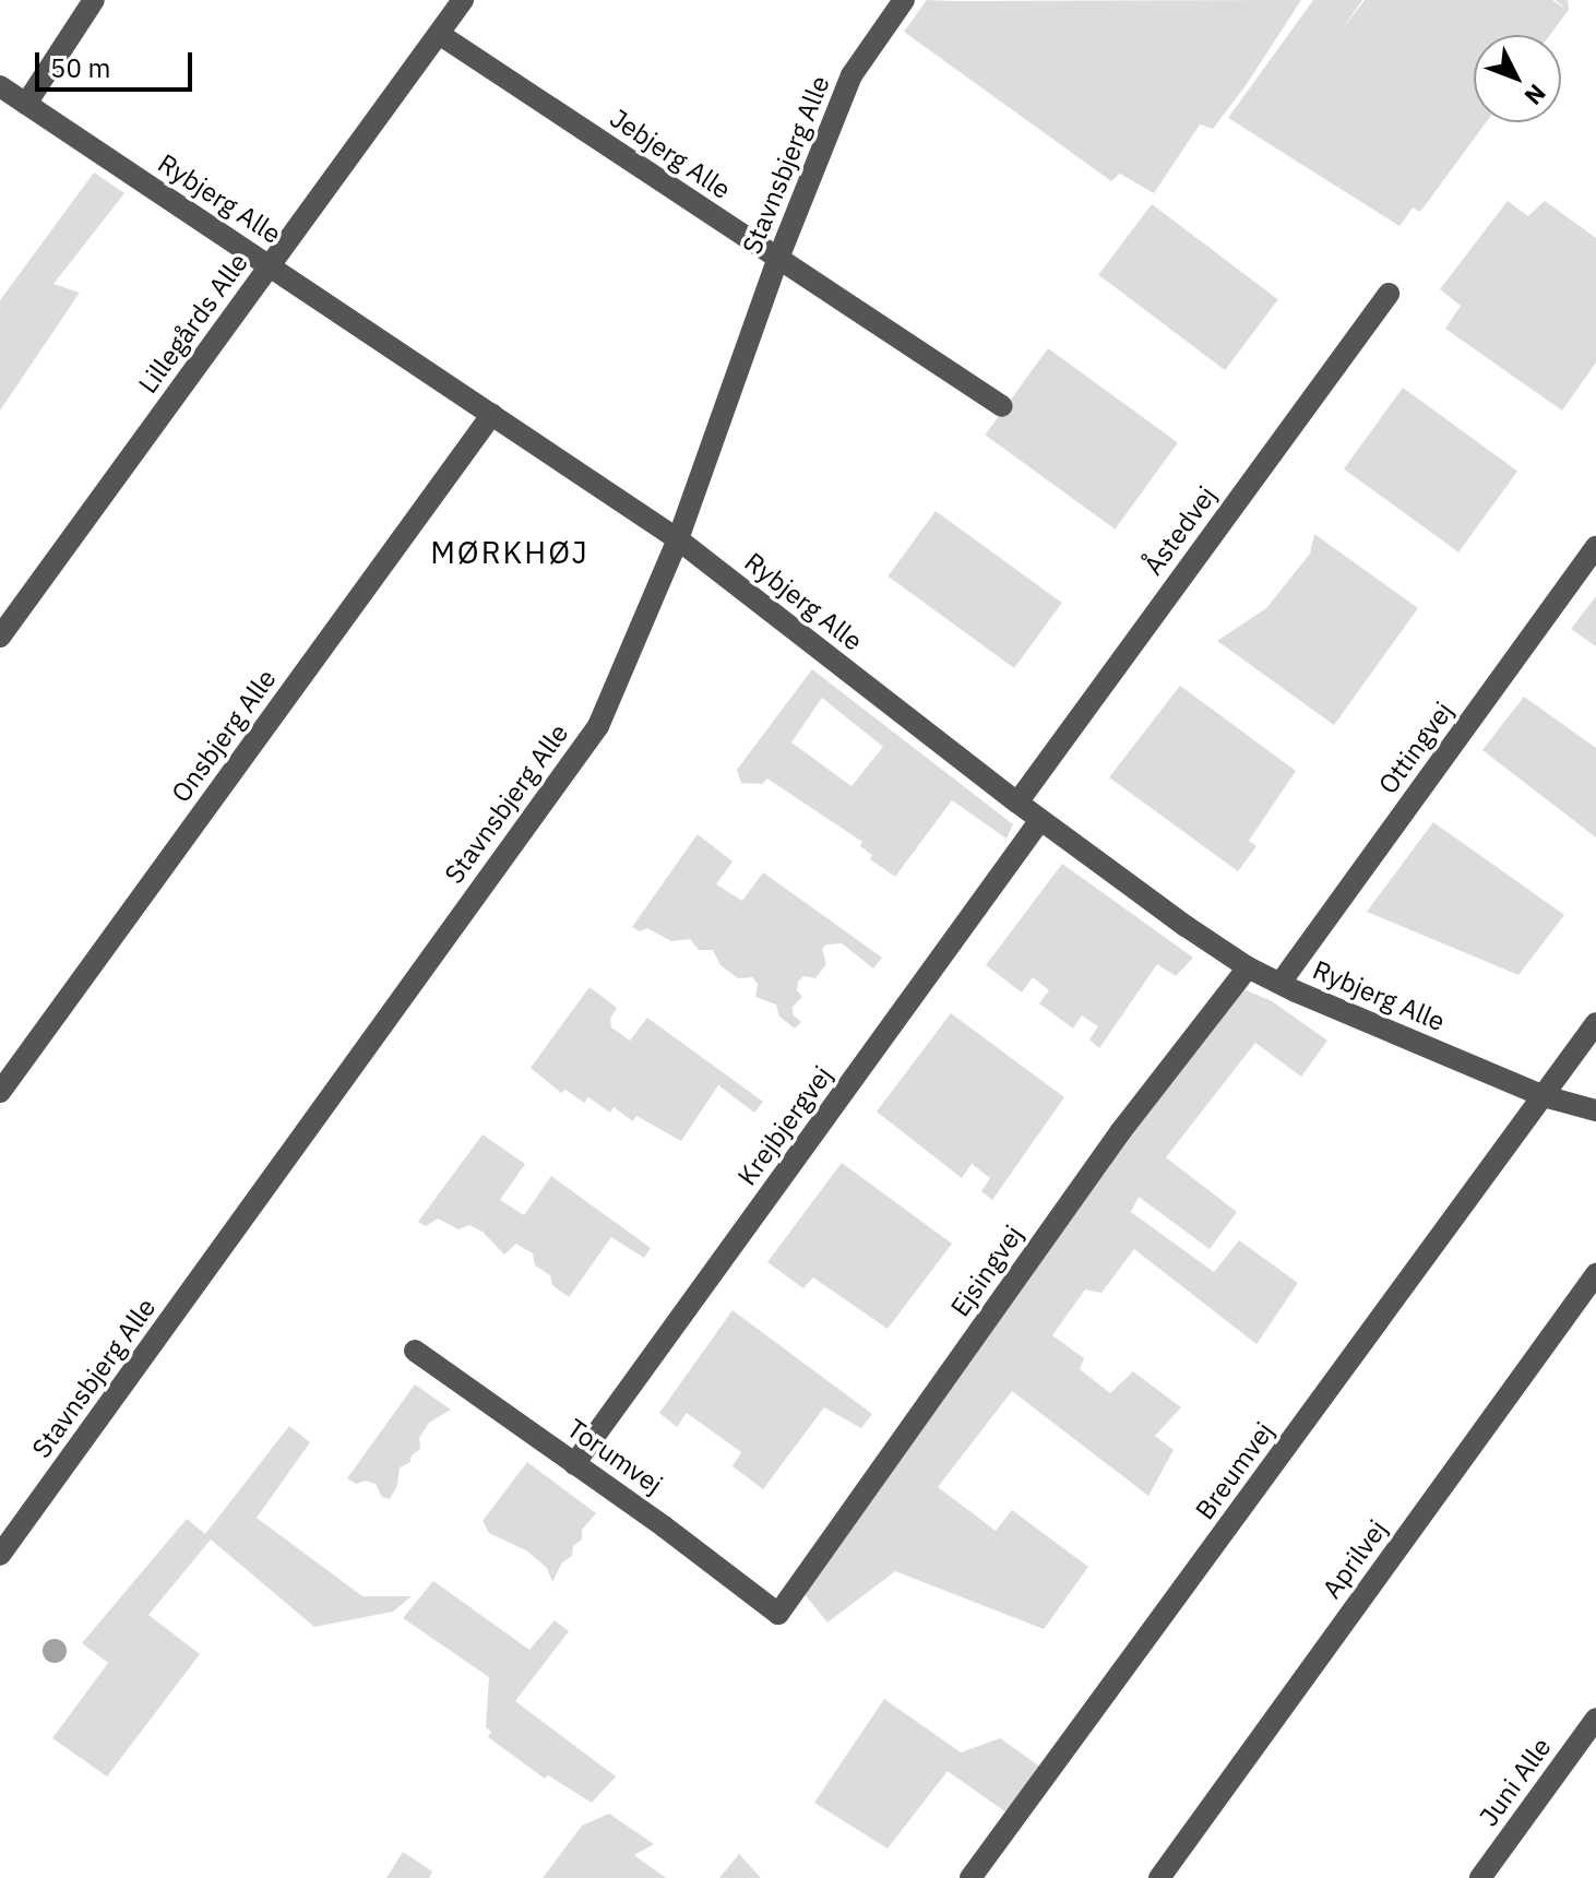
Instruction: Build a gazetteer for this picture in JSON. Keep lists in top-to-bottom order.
{
  "streets": {
    "street": [
      "Jebjerg Alle",
      "Stavnsbjerg Alle",
      "Rybjerg Alle",
      "Lillegårds Alle",
      "Åstedvej",
      "Onsbjerg Alle",
      "Ottingvej",
      "Krejbjergvej",
      "Ejsingvej",
      "Torumvej",
      "Breumvej",
      "Aprilvej",
      "Juni Alle"
    ]
  },
  "crossings": [
    ["Jebjerg Alle", "Stavnsbjerg Alle"],
    ["Jebjerg Alle", "Lillegårds Alle"],
    ["Stavnsbjerg Alle", "Rybjerg Alle"],
    ["Rybjerg Alle", "Lillegårds Alle"],
    ["Rybjerg Alle", "Åstedvej"],
    ["Rybjerg Alle", "Onsbjerg Alle"],
    ["Rybjerg Alle", "Ottingvej"],
    ["Rybjerg Alle", "Krejbjergvej"],
    ["Rybjerg Alle", "Ejsingvej"],
    ["Rybjerg Alle", "Breumvej"],
    ["Krejbjergvej", "Torumvej"],
    ["Ejsingvej", "Torumvej"]
  ],
  "districts": ["MØRKHØJ"],
  "scale_bar": "50 m",
  "north": "bottom right"
}
